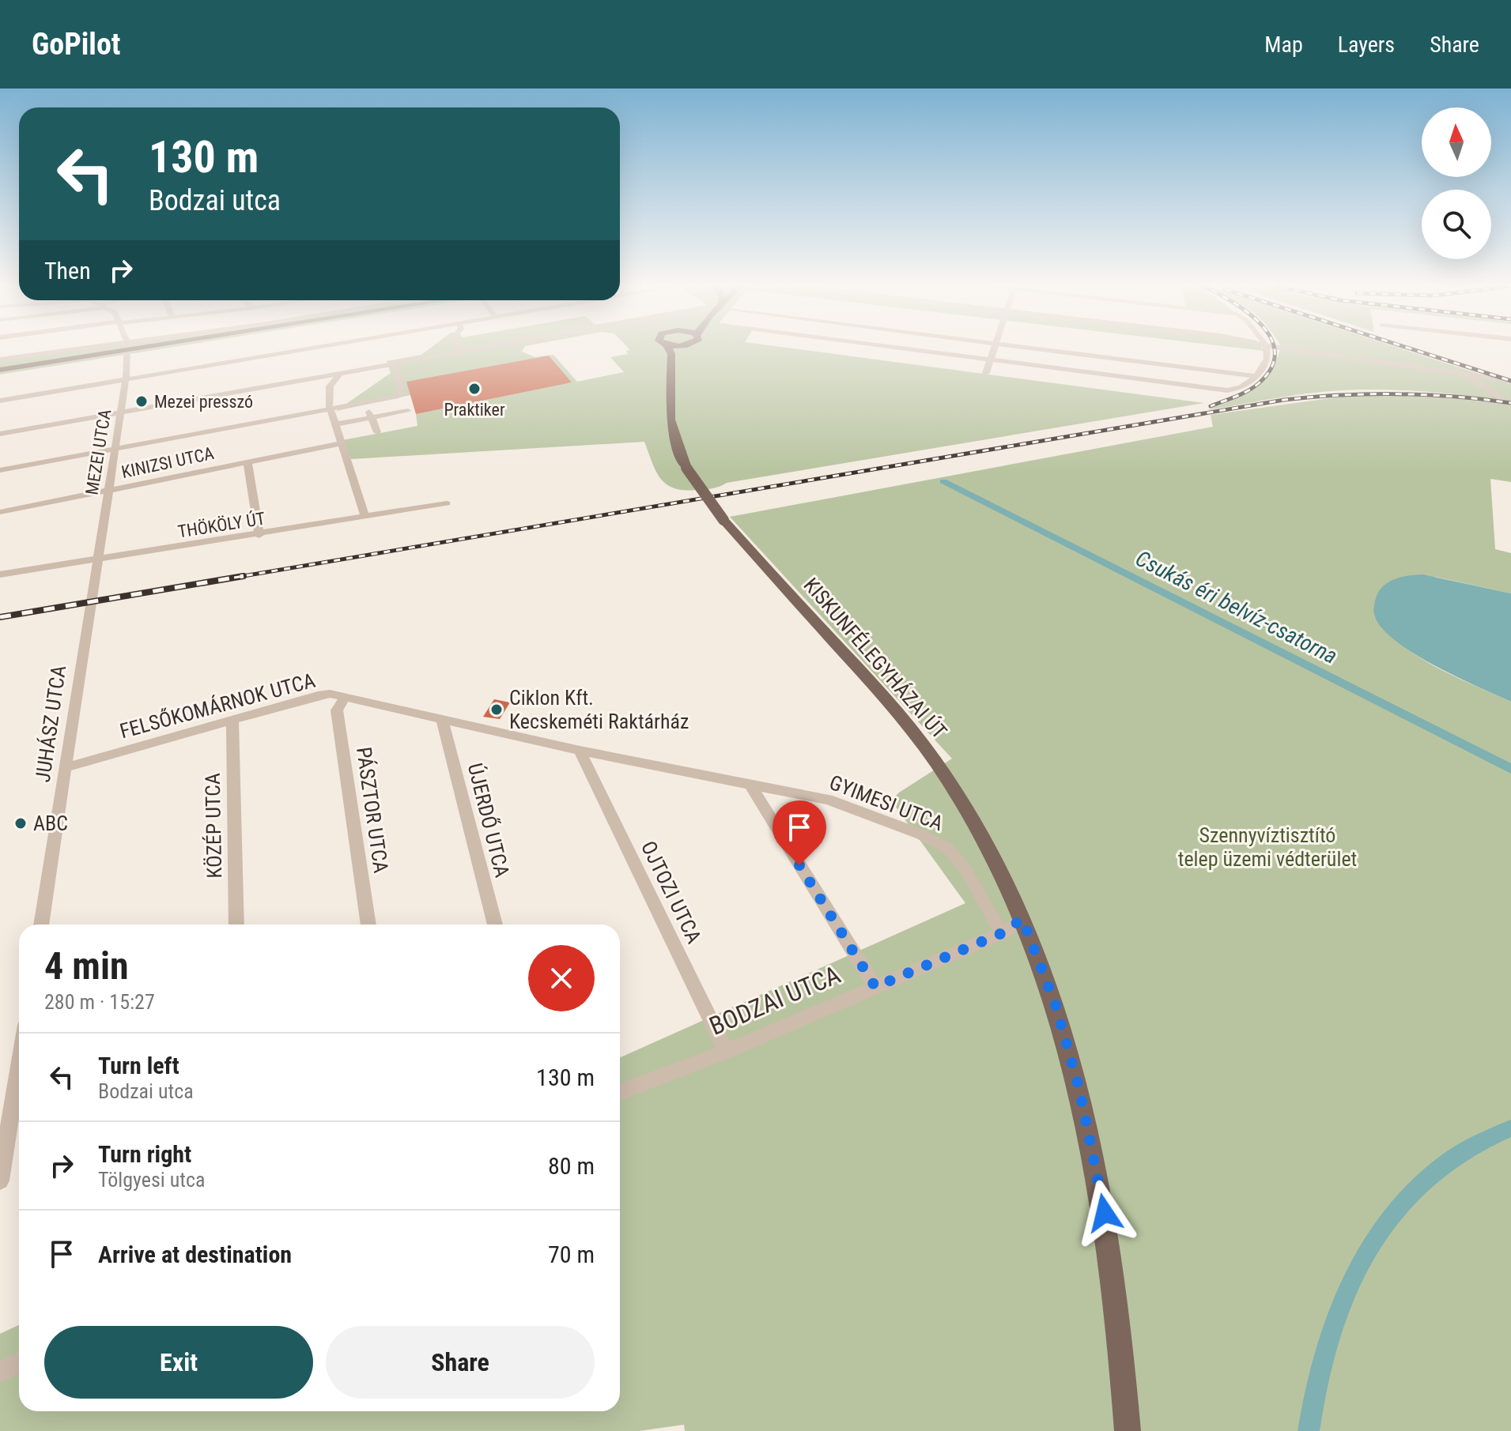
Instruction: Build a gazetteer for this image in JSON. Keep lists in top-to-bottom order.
{
  "streets": {
    "main road": ["KISKUNFÉLEGYHÁZAI ÚT"],
    "street": [
      "MEZEI UTCA",
      "KINIZSI UTCA",
      "THÖKÖLY ÚT",
      "FELSŐKOMÁRNOK UTCA",
      "JUHÁSZ UTCA",
      "GYIMESI UTCA",
      "PÁSZTOR UTCA",
      "ÚJERDŐ UTCA",
      "KÖZÉP UTCA",
      "OJTOZI UTCA",
      "BODZAI UTCA"
    ]
  },
  "crossings": [
    ["MEZEI UTCA", "KINIZSI UTCA"],
    ["MEZEI UTCA", "THÖKÖLY ÚT"],
    ["MEZEI UTCA", "JUHÁSZ UTCA"],
    ["KISKUNFÉLEGYHÁZAI ÚT", "BODZAI UTCA"],
    ["FELSŐKOMÁRNOK UTCA", "JUHÁSZ UTCA"],
    ["FELSŐKOMÁRNOK UTCA", "GYIMESI UTCA"],
    ["FELSŐKOMÁRNOK UTCA", "PÁSZTOR UTCA"],
    ["FELSŐKOMÁRNOK UTCA", "ÚJERDŐ UTCA"],
    ["FELSŐKOMÁRNOK UTCA", "KÖZÉP UTCA"],
    ["FELSŐKOMÁRNOK UTCA", "OJTOZI UTCA"],
    ["GYIMESI UTCA", "BODZAI UTCA"],
    ["OJTOZI UTCA", "BODZAI UTCA"]
  ],
  "water": ["Csukás éri belvíz-csatorna"],
  "parks": ["Szennyvíztisztító telep üzemi védterület"],
  "places": [
    "Praktiker",
    "Mezei presszó",
    "Ciklon Kft. Kecskeméti Raktárház",
    "ABC"
  ],
  "north": "top",
  "page": {
    "header": "GoPilot",
    "nav": ["Map", "Layers", "Share"],
    "turn": ["130 m", "Bodzai utca"],
    "then": "Then",
    "heading": ["4 min", "280 m · 15:27"],
    "list": [
      {
        "name": "Turn left",
        "note": "Bodzai utca",
        "value": "130 m"
      },
      {
        "name": "Turn right",
        "note": "Tölgyesi utca",
        "value": "80 m"
      },
      {
        "name": "Arrive at destination",
        "value": "70 m"
      }
    ],
    "buttons": ["Exit", "Share"]
  }
}
